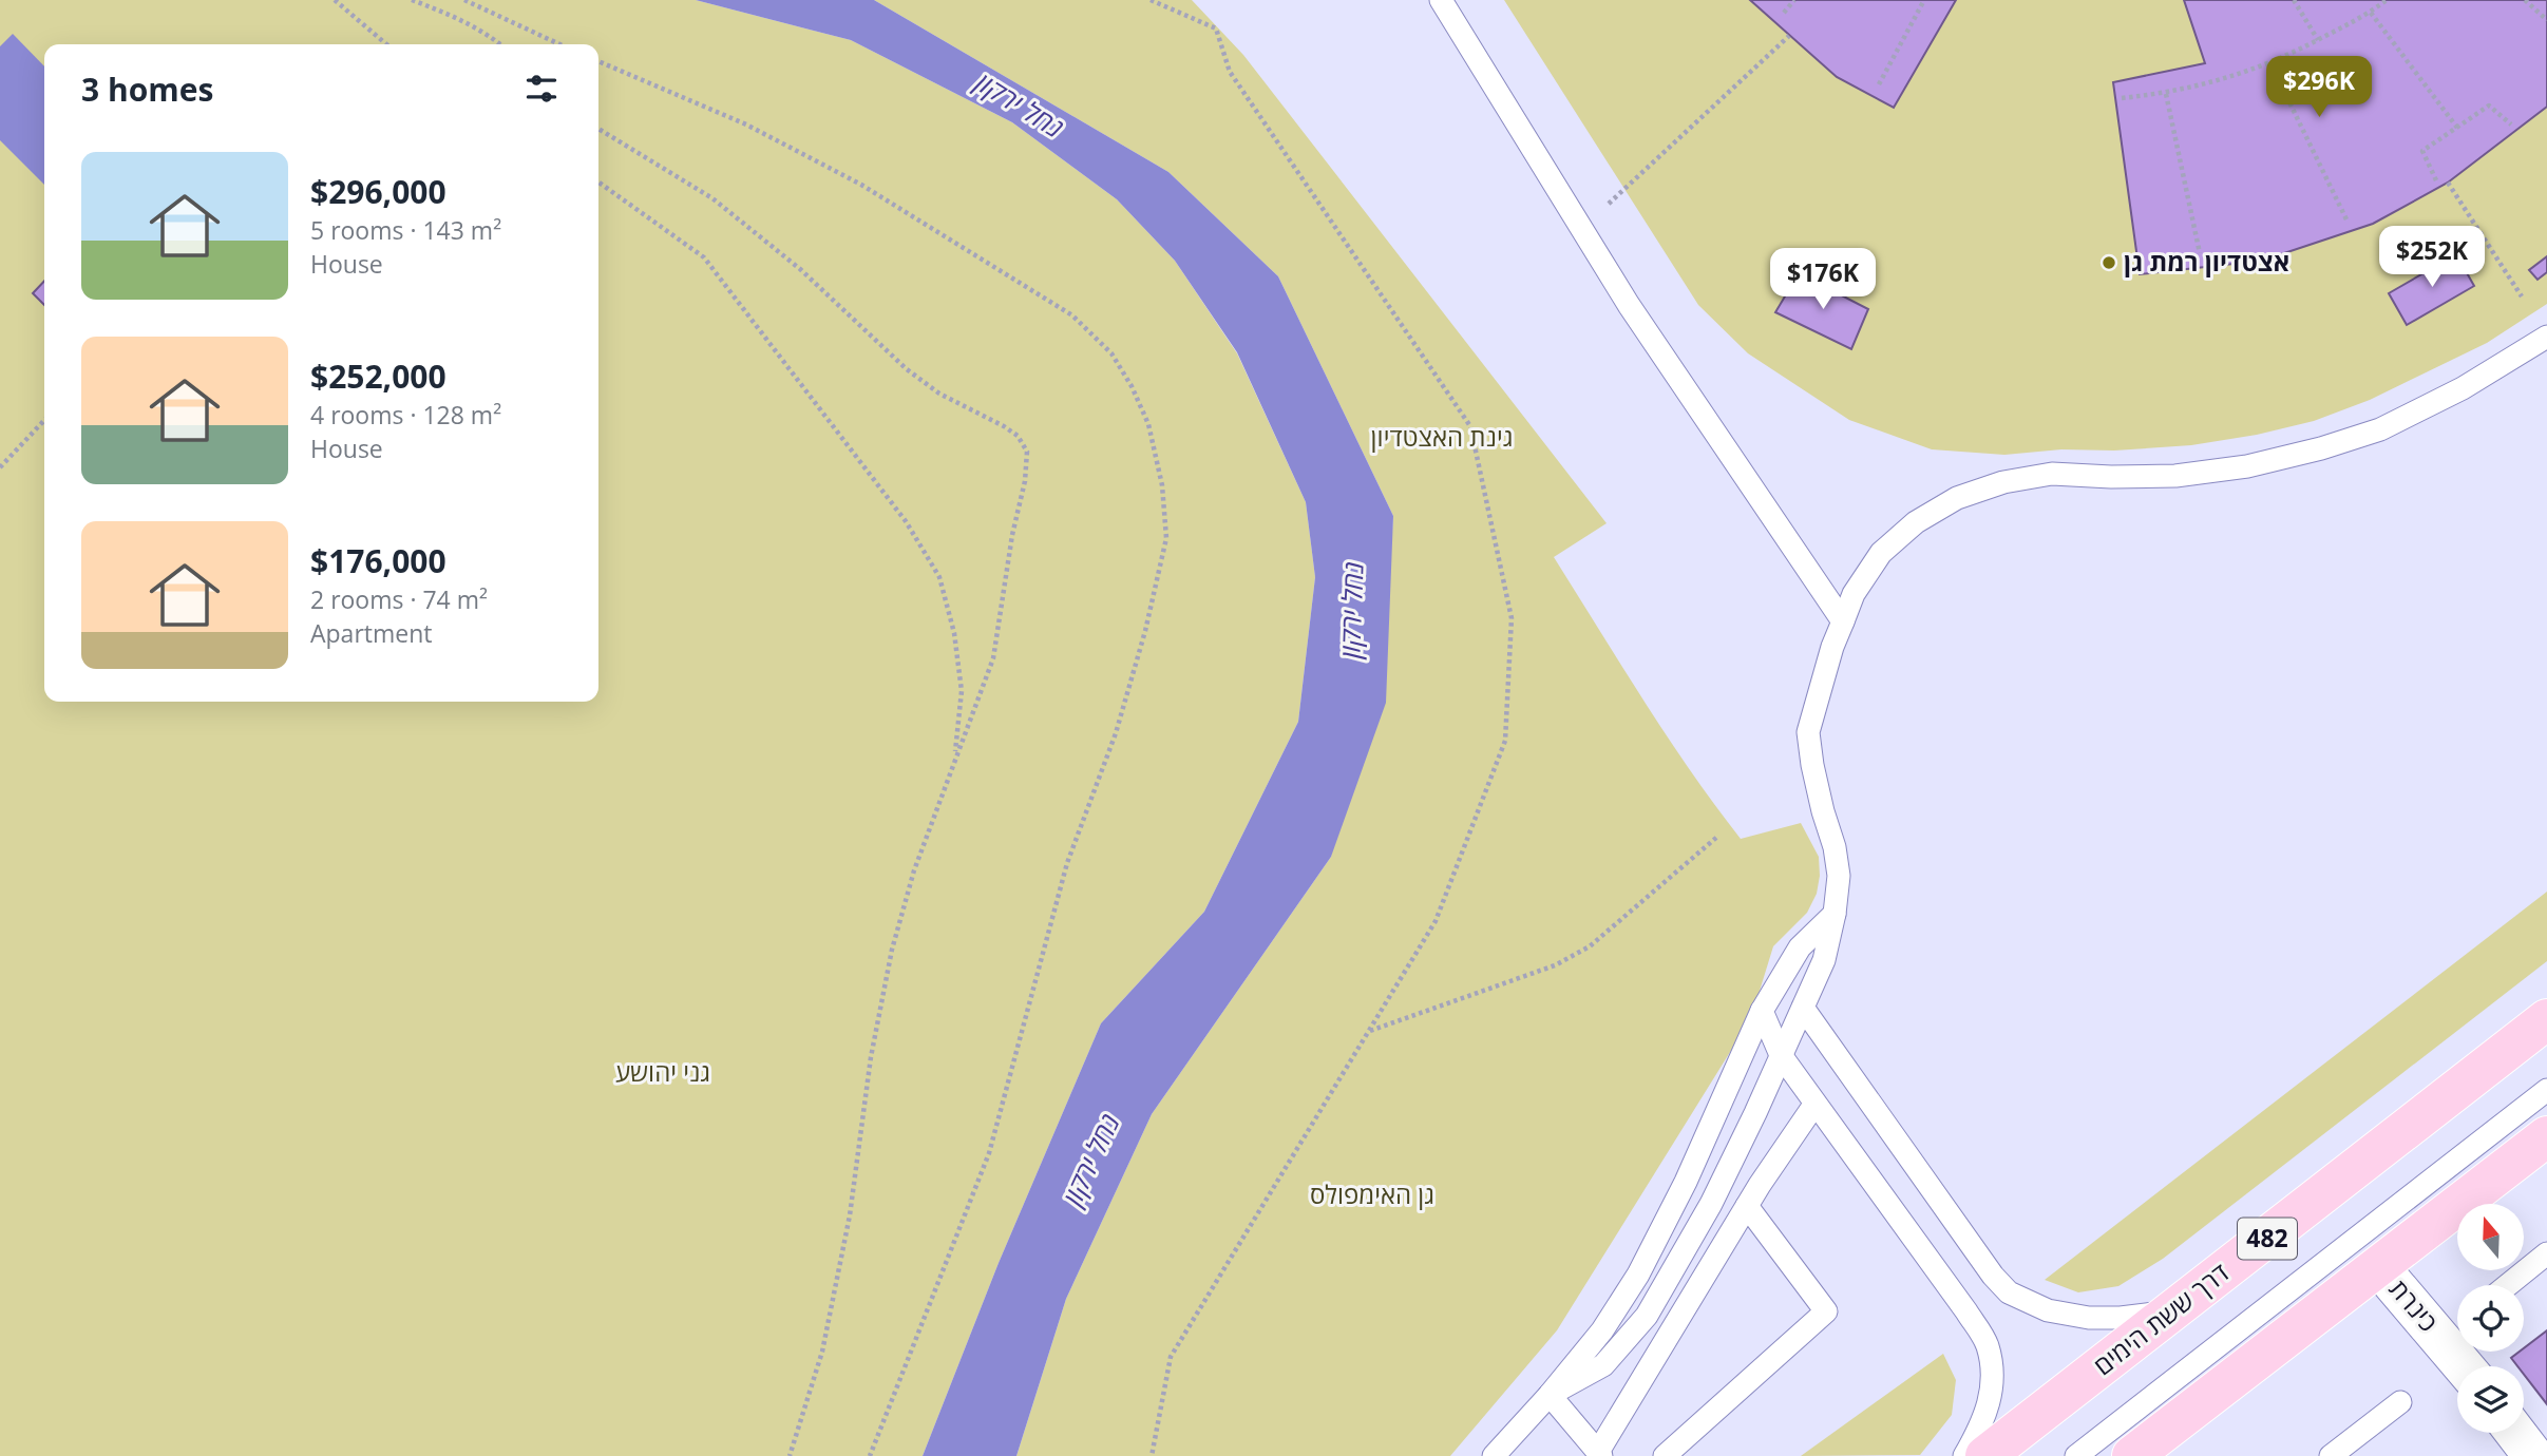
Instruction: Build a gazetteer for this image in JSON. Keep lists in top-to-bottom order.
{
  "streets": {
    "main road": ["482", "דרך ששת הימים"],
    "street": ["כינרת"]
  },
  "water": ["נחל ירקון"],
  "parks": ["גינת האצטדיון", "גני יהושע", "גן האימפולס"],
  "places": ["אצטדיון רמת גן"],
  "north": "top",
  "page": {
    "heading": "3 homes",
    "price": ["$296K", "$252K", "$176K"],
    "list": [
      {
        "name": "$296,000",
        "note": "5 rooms · 143 m² · House"
      },
      {
        "name": "$252,000",
        "note": "4 rooms · 128 m² · House"
      },
      {
        "name": "$176,000",
        "note": "2 rooms · 74 m² · Apartment"
      }
    ]
  }
}
